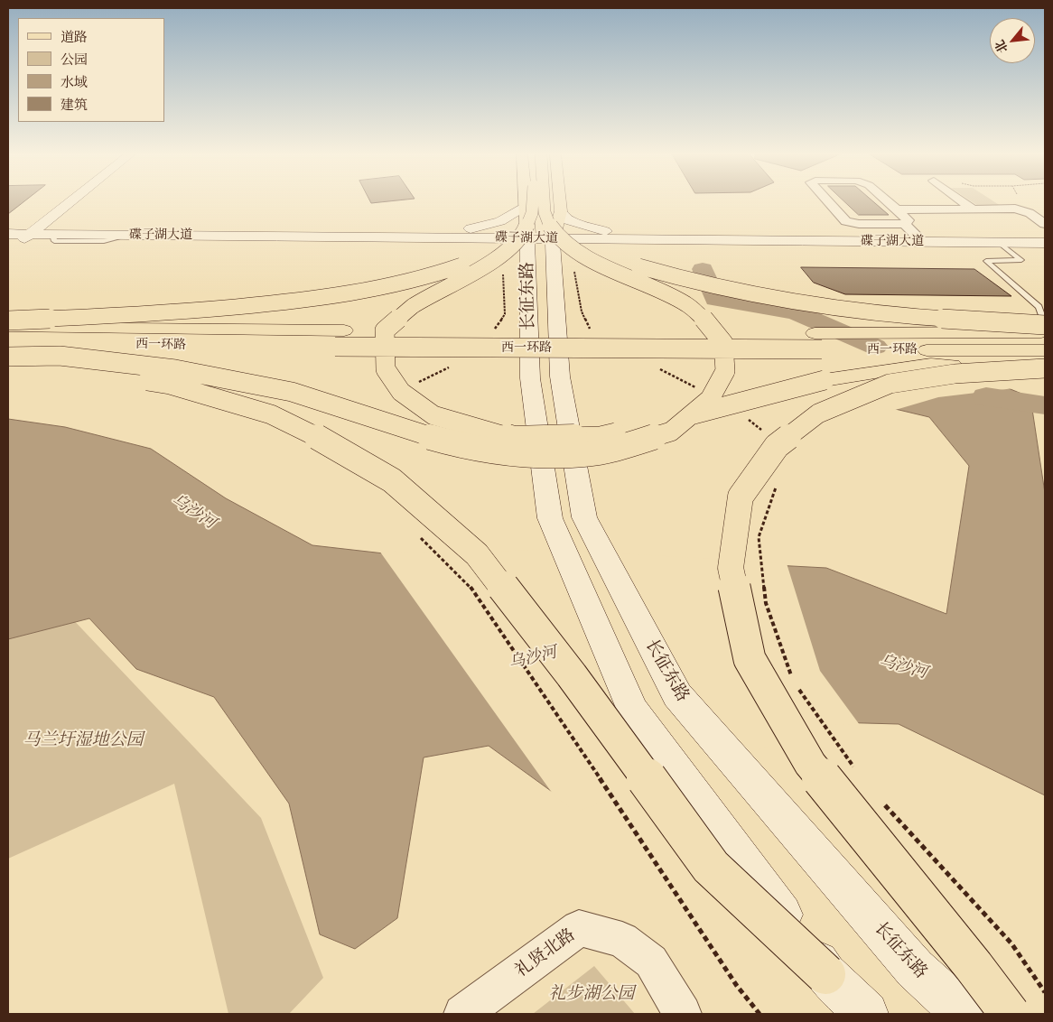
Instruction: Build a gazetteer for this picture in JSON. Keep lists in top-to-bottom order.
{
  "streets": {
    "main road": ["碟子湖大道", "长征东路", "西一环路"],
    "street": ["礼贤北路"]
  },
  "crossings": [
    ["碟子湖大道", "长征东路"]
  ],
  "water": ["乌沙河"],
  "parks": ["马兰圩湿地公园", "礼步湖公园"],
  "legend": [
    "道路",
    "公园",
    "水域",
    "建筑"
  ],
  "north": "bottom left"
}
